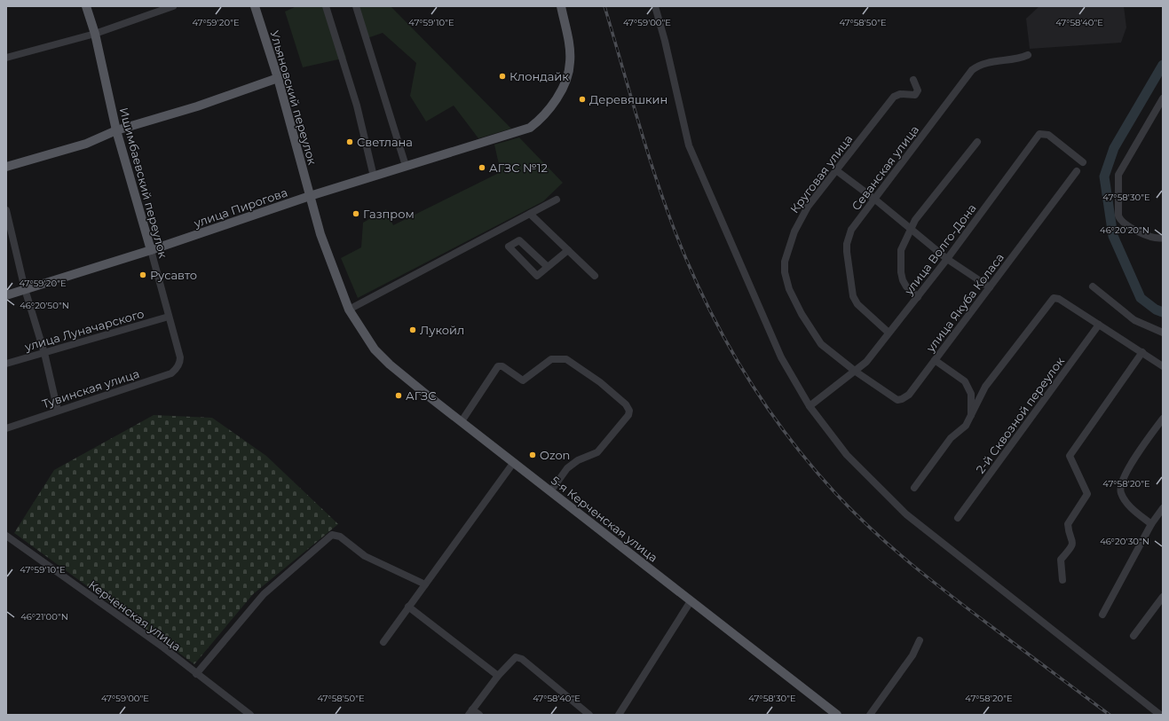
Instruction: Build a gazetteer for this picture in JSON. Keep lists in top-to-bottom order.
{
  "streets": {
    "main road": [
      "Ульяновский переулок",
      "Ишимбаевский переулок",
      "улица Пирогова",
      "5-я Керченская улица"
    ],
    "street": [
      "Севанская улица",
      "Круговая улица",
      "улица Волго-Дона",
      "улица Якуба Коласа",
      "улица Луначарского",
      "Тувинская улица",
      "2-й Сквозной переулок",
      "Керченская улица"
    ]
  },
  "crossings": [
    ["Ульяновский переулок", "улица Пирогова"],
    ["Ульяновский переулок", "5-я Керченская улица"],
    ["Севанская улица", "улица Волго-Дона"],
    ["Круговая улица", "улица Волго-Дона"],
    ["Круговая улица", "улица Якуба Коласа"],
    ["Ишимбаевский переулок", "улица Пирогова"],
    ["Ишимбаевский переулок", "улица Луначарского"],
    ["Ишимбаевский переулок", "Тувинская улица"],
    ["улица Пирогова", "5-я Керченская улица"],
    ["улица Волго-Дона", "улица Якуба Коласа"]
  ],
  "places": [
    "Клондайк",
    "Деревяшкин",
    "Светлана",
    "АГЗС №12",
    "Газпром",
    "Русавто",
    "Лукойл",
    "АГЗС",
    "Ozon"
  ],
  "coordinates": [
    "47°59'20\"E",
    "47°59'10\"E",
    "47°59'00\"E",
    "47°58'50\"E",
    "47°58'40\"E",
    "47°58'30\"E",
    "46°20'20\"N",
    "46°20'50\"N",
    "47°58'20\"E",
    "46°20'30\"N",
    "46°21'00\"N"
  ]
}
